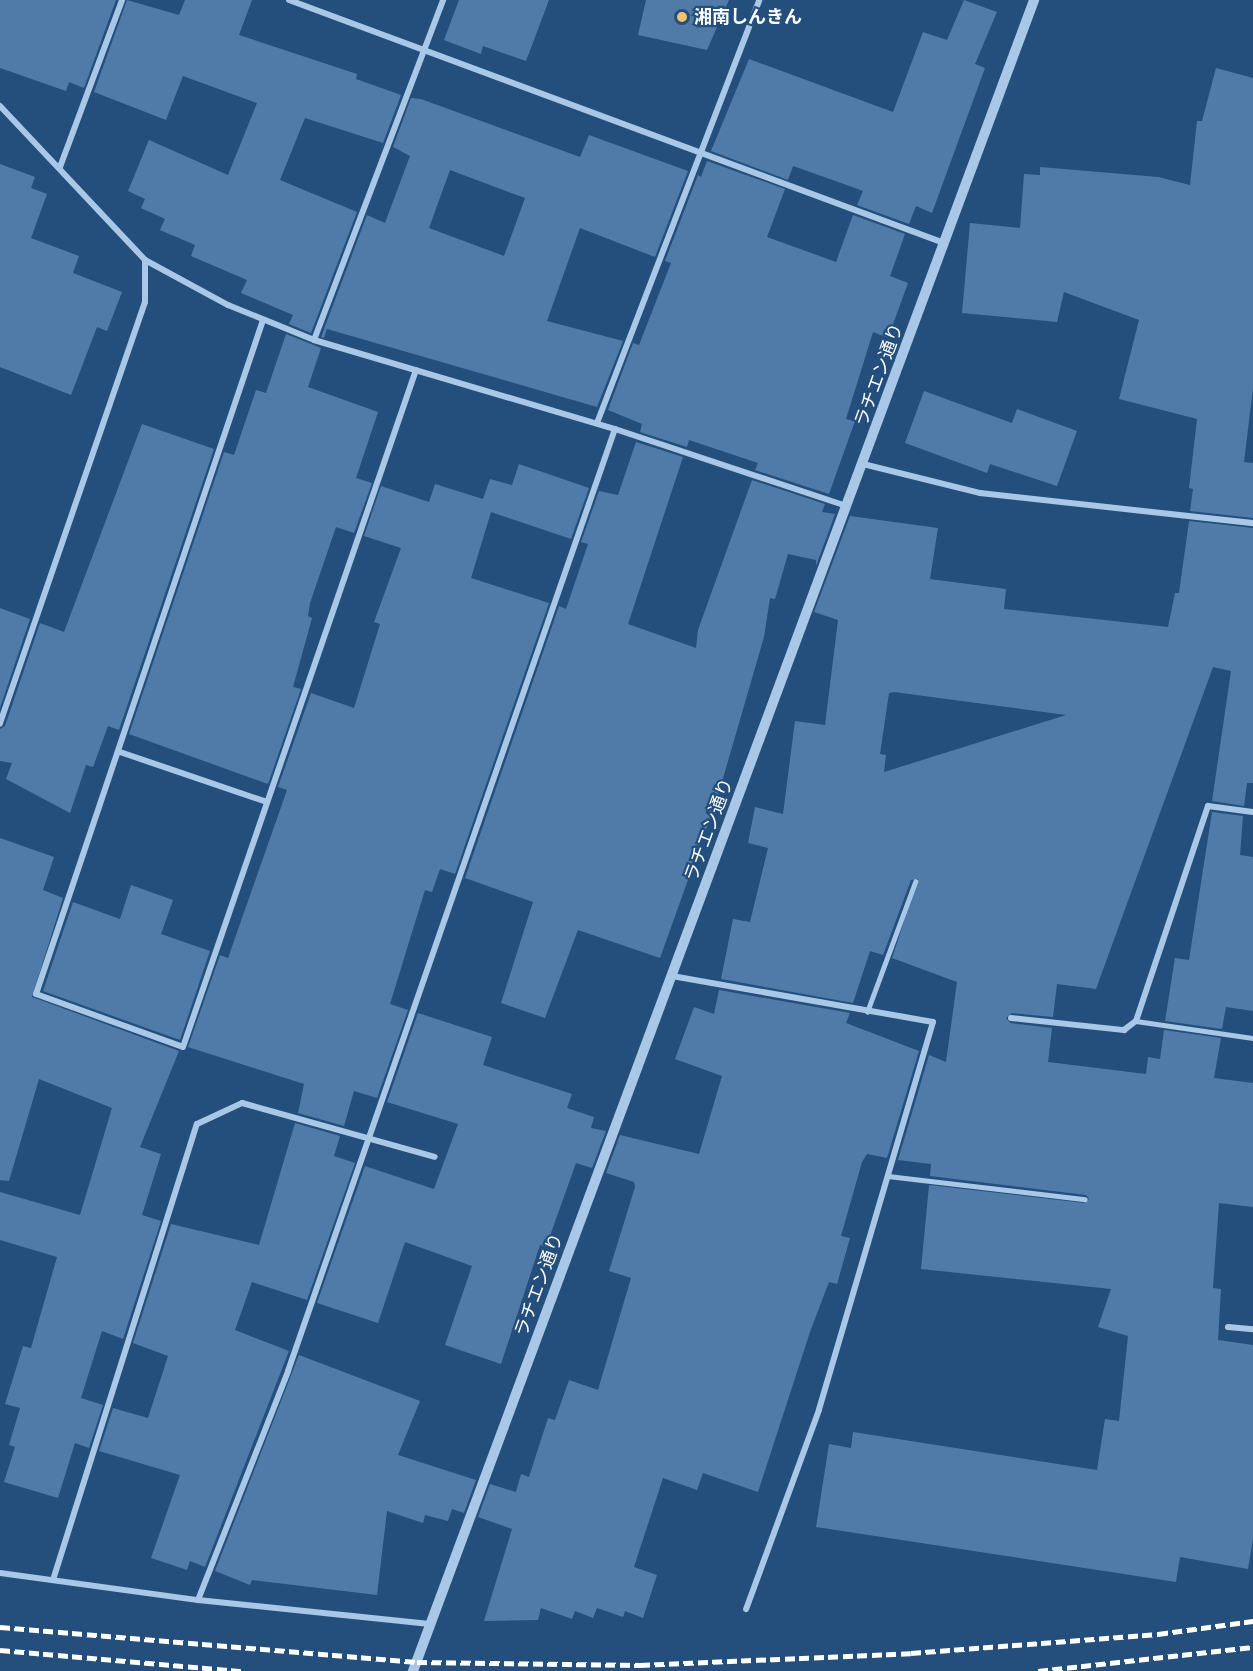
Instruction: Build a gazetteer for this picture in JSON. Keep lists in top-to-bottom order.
{
  "streets": {
    "street": ["ラチエン通り"]
  },
  "places": ["湘南しんきん"]
}
